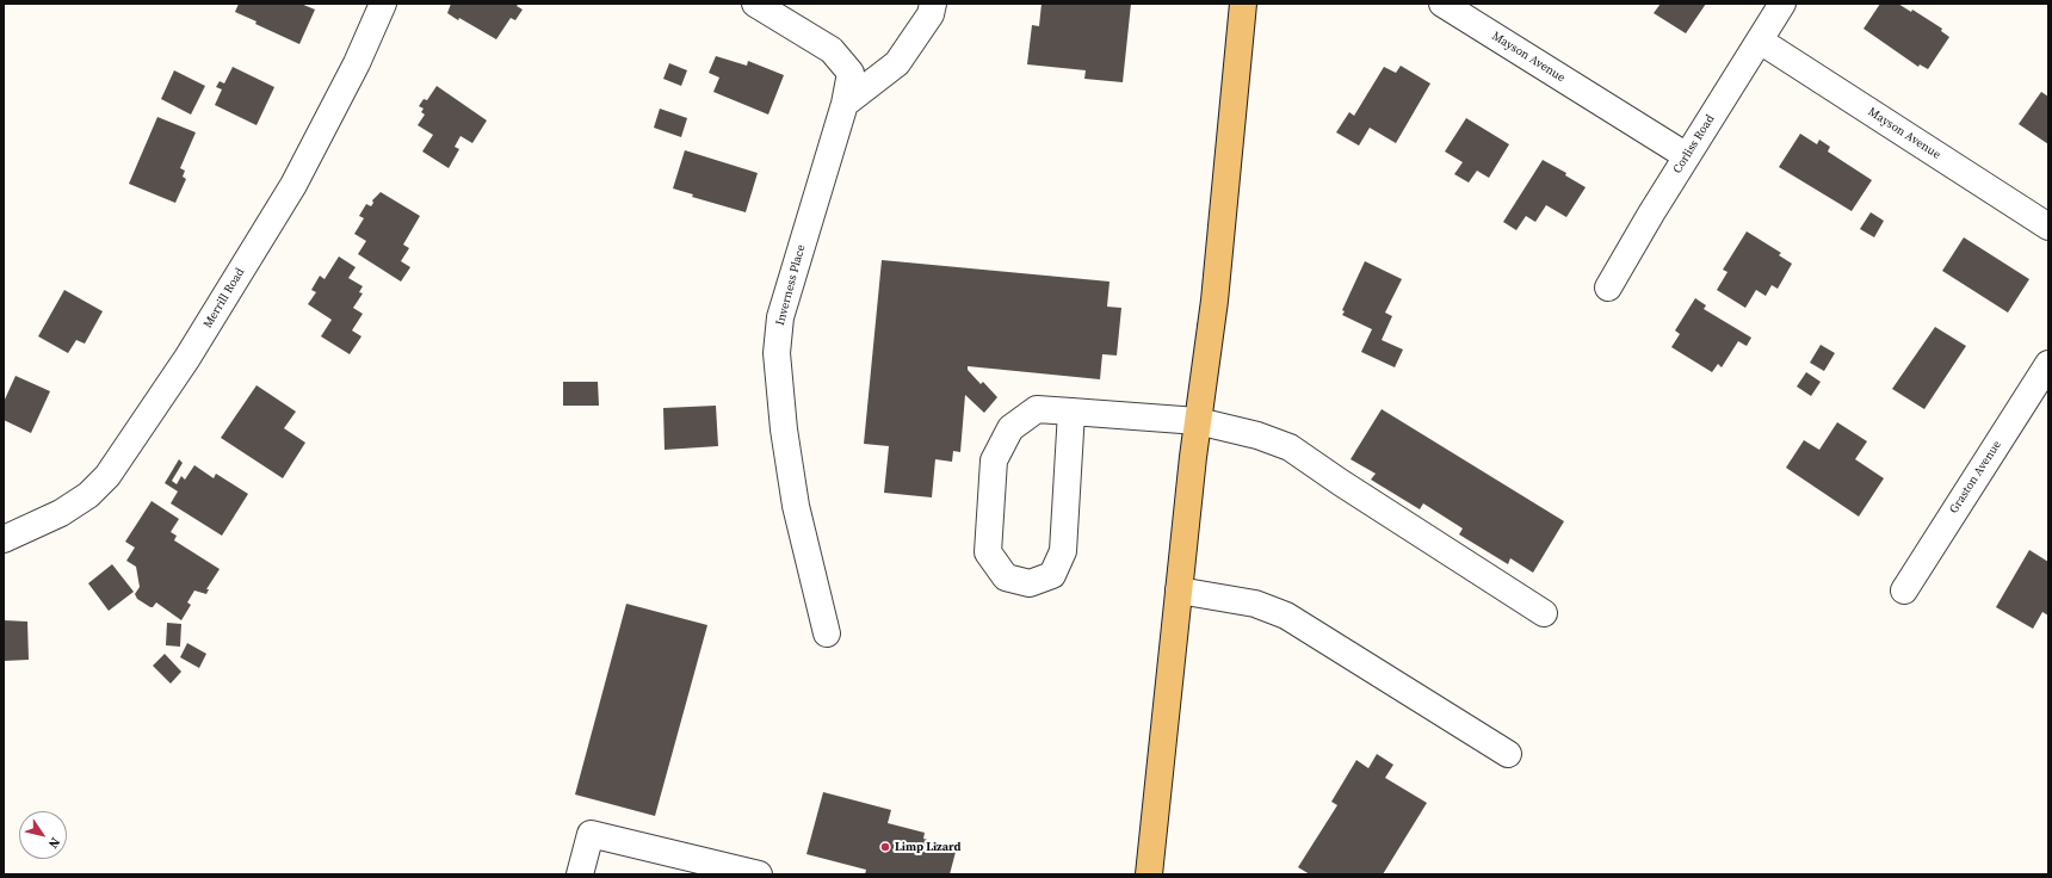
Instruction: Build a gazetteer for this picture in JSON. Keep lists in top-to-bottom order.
{
  "streets": {
    "street": [
      "Mayson Avenue",
      "Corliss Road",
      "Inverness Place",
      "Merrill Road",
      "Graston Avenue"
    ]
  },
  "crossings": [
    ["Mayson Avenue", "Corliss Road"]
  ],
  "places": ["Limp Lizard"],
  "north": "bottom right"
}
